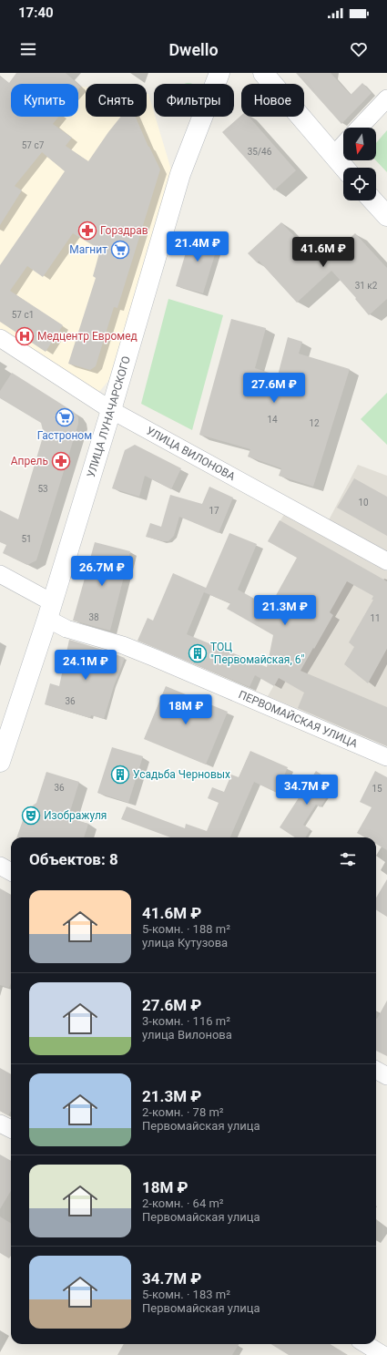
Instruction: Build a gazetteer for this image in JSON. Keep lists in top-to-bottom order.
{
  "streets": {
    "main road": ["УЛИЦА ЛУНАЧАРСКОГО"],
    "street": ["УЛИЦА ВИЛОНОВА", "ПЕРВОМАЙСКАЯ УЛИЦА"]
  },
  "crossings": [
    ["УЛИЦА ЛУНАЧАРСКОГО", "УЛИЦА ВИЛОНОВА"],
    ["УЛИЦА ЛУНАЧАРСКОГО", "ПЕРВОМАЙСКАЯ УЛИЦА"]
  ],
  "places": {
    "pharmacy": ["Горздрав", "Апрель"],
    "supermarket": ["Магнит", "Гастроном"],
    "hospital": ["Медцентр Евромед"],
    "building": ["ТОЦ \"Первомайская, 6\"", "Усадьба Черновых"],
    "theatre": ["Изображуля"]
  },
  "house_numbers": [
    "57 с7",
    "35/46",
    "31 к2",
    "57 с1",
    "14",
    "12",
    "53",
    "10",
    "17",
    "51",
    "38",
    "11",
    "36",
    "36",
    "15"
  ],
  "north": "bottom",
  "page": {
    "status": "17:40",
    "header": "Dwello",
    "chip": [
      "Купить",
      "Снять",
      "Фильтры",
      "Новое"
    ],
    "price": [
      "21.4M ₽",
      "41.6M ₽",
      "27.6M ₽",
      "26.7M ₽",
      "21.3M ₽",
      "24.1M ₽",
      "18M ₽",
      "34.7M ₽"
    ],
    "heading": "Объектов: 8",
    "list": [
      {
        "name": "41.6M ₽",
        "note": "5-комн. · 188 m² · улица Кутузова"
      },
      {
        "name": "27.6M ₽",
        "note": "3-комн. · 116 m² · улица Вилонова"
      },
      {
        "name": "21.3M ₽",
        "note": "2-комн. · 78 m² · Первомайская улица"
      },
      {
        "name": "18M ₽",
        "note": "2-комн. · 64 m² · Первомайская улица"
      },
      {
        "name": "34.7M ₽",
        "note": "5-комн. · 183 m² · Первомайская улица"
      }
    ]
  }
}
